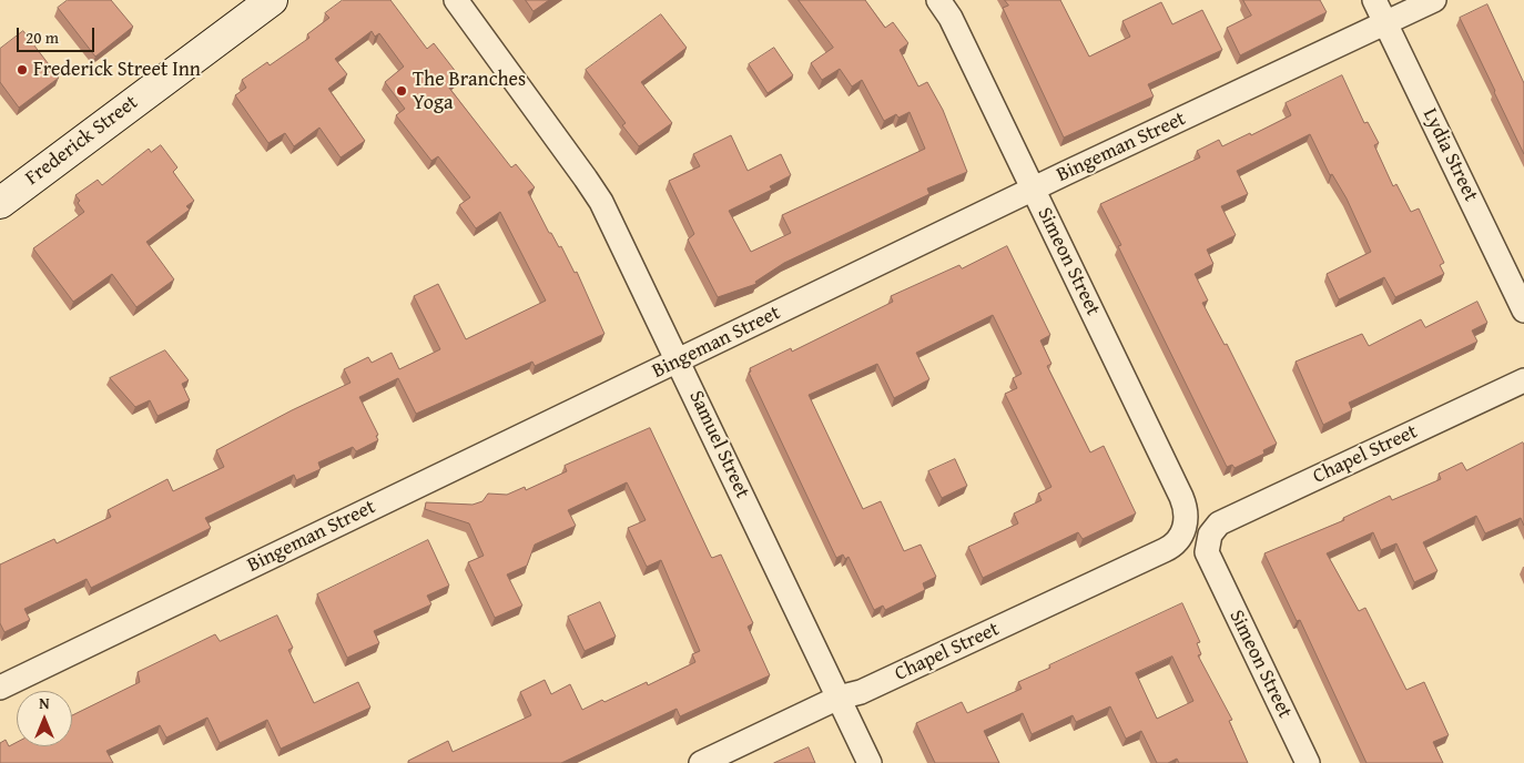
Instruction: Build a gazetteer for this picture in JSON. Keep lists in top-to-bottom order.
{
  "streets": {
    "main road": ["Frederick Street"],
    "street": [
      "Bingeman Street",
      "Lydia Street",
      "Simeon Street",
      "Samuel Street",
      "Chapel Street"
    ]
  },
  "crossings": [
    ["Bingeman Street", "Lydia Street"],
    ["Bingeman Street", "Simeon Street"],
    ["Bingeman Street", "Samuel Street"],
    ["Simeon Street", "Chapel Street"],
    ["Samuel Street", "Chapel Street"]
  ],
  "places": ["Frederick Street Inn", "The Branches Yoga"],
  "scale_bar": "20 m",
  "north": "top"
}
